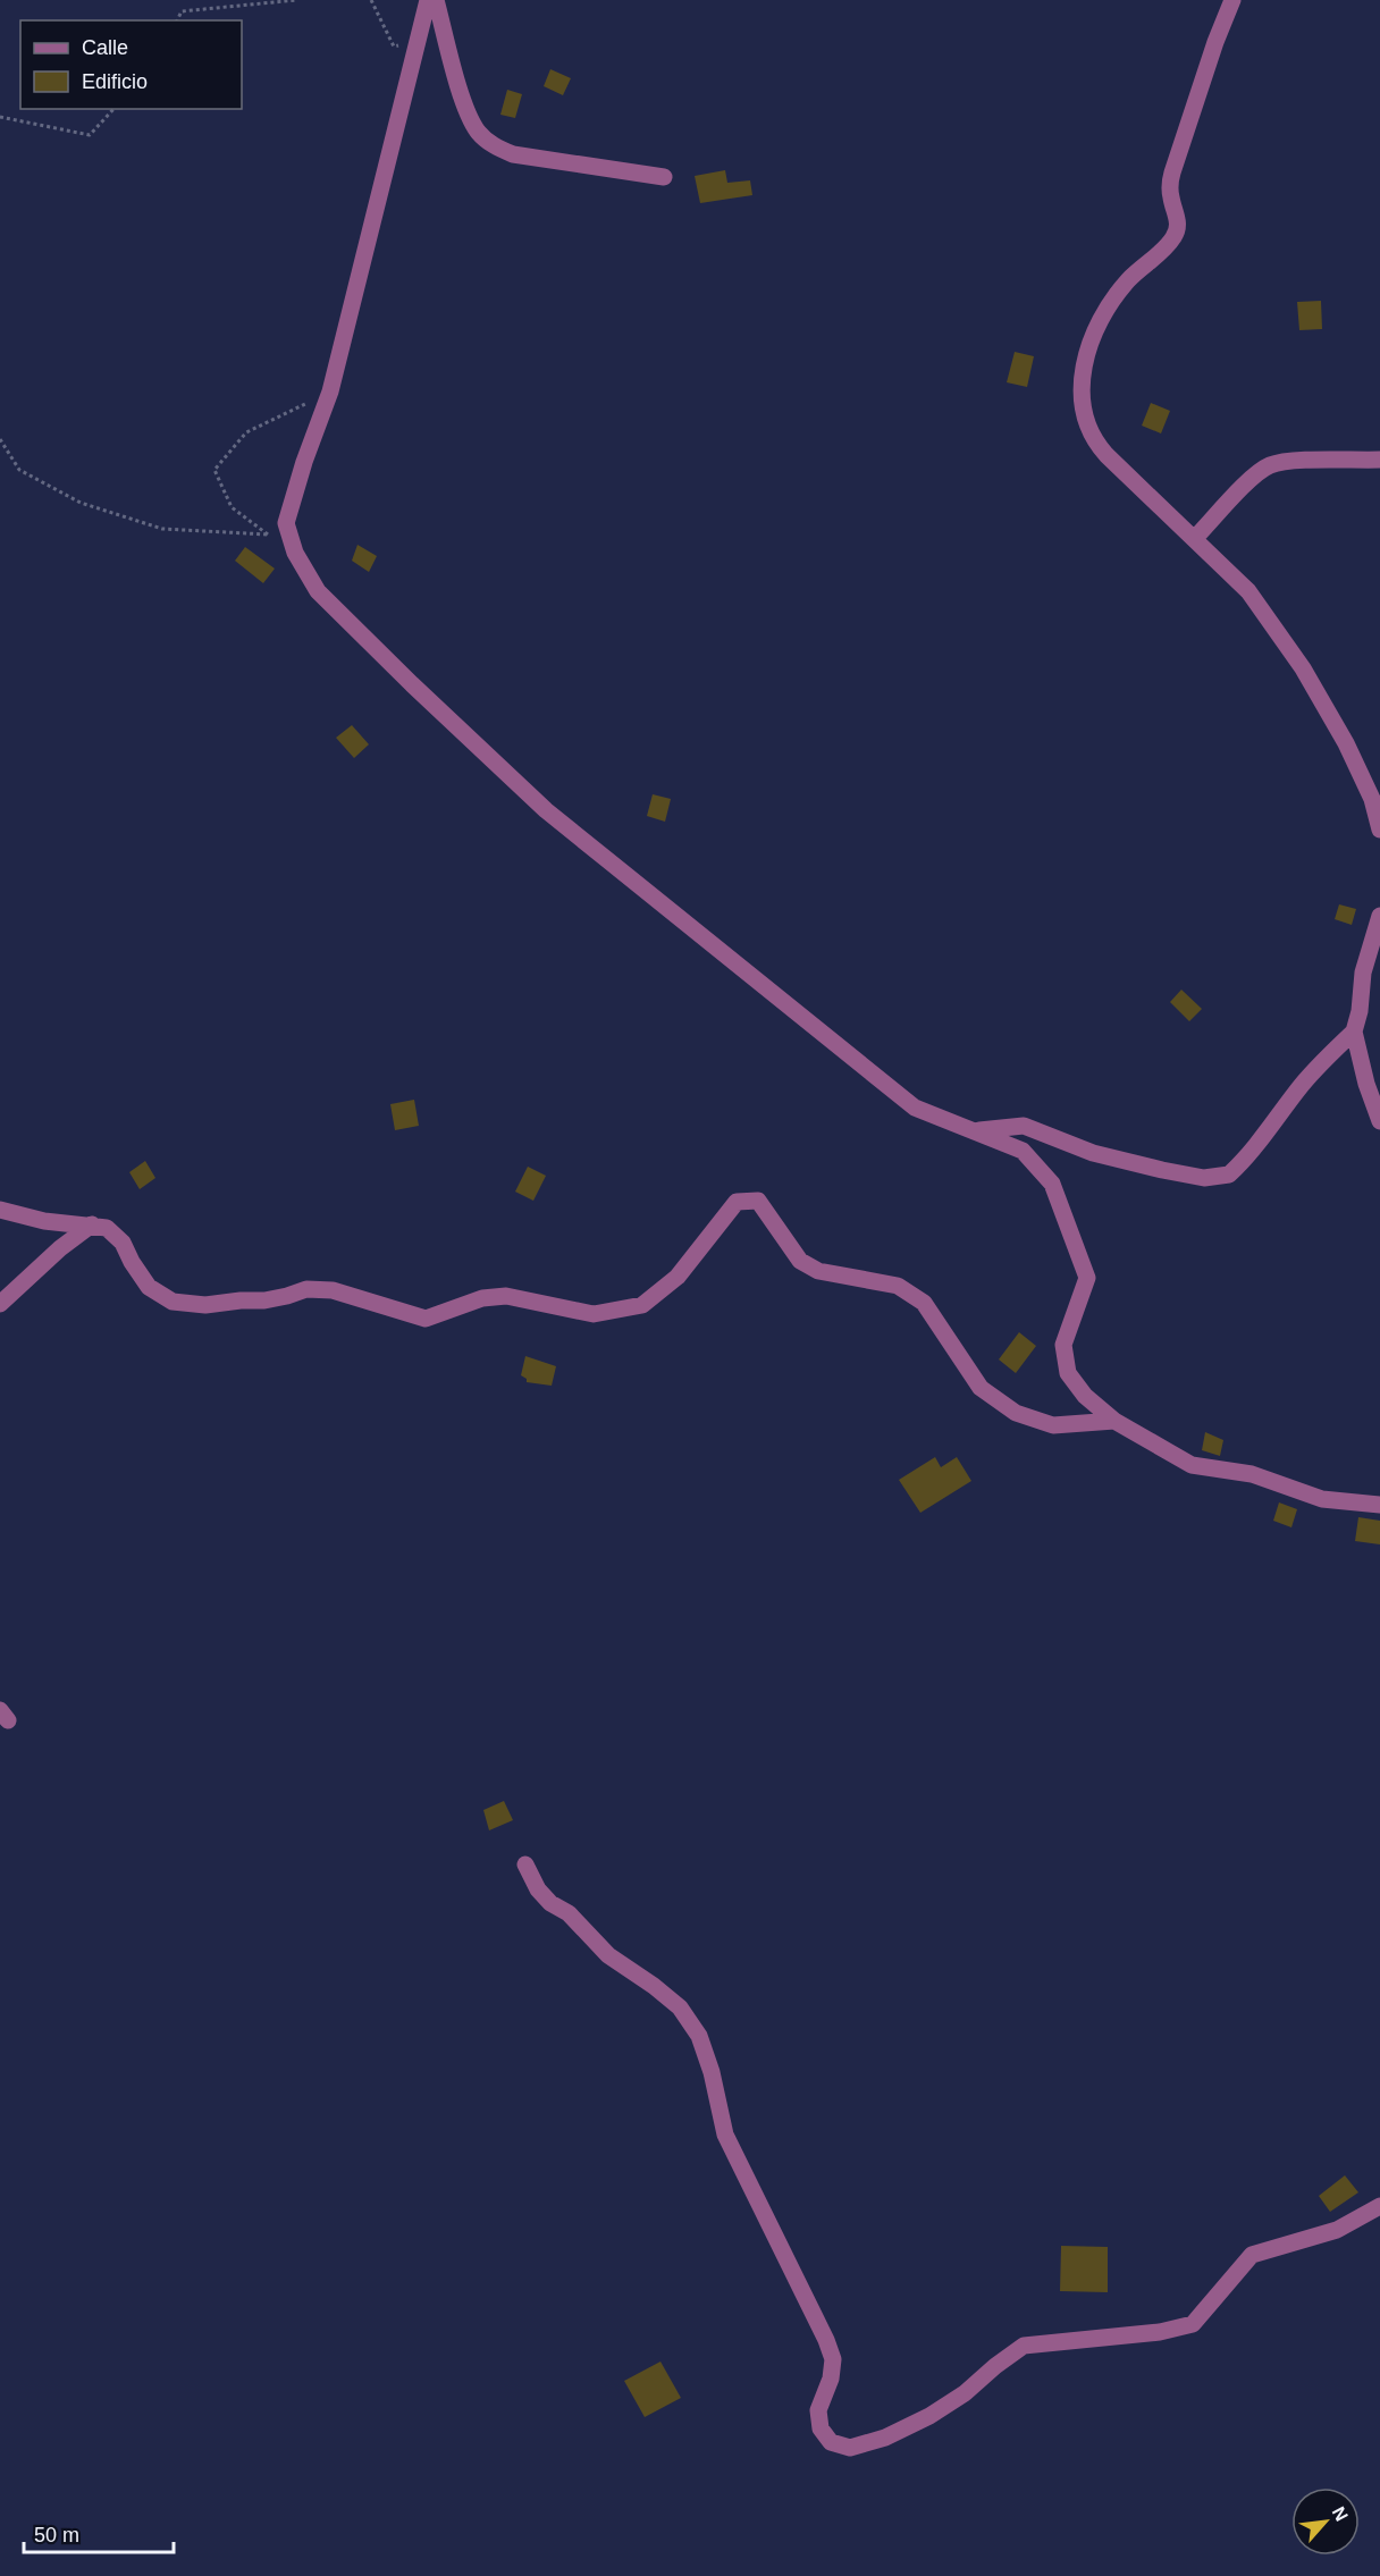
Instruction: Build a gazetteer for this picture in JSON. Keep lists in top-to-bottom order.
{
  "legend": ["Calle", "Edificio"],
  "scale_bar": "50 m",
  "north": "top right"
}
